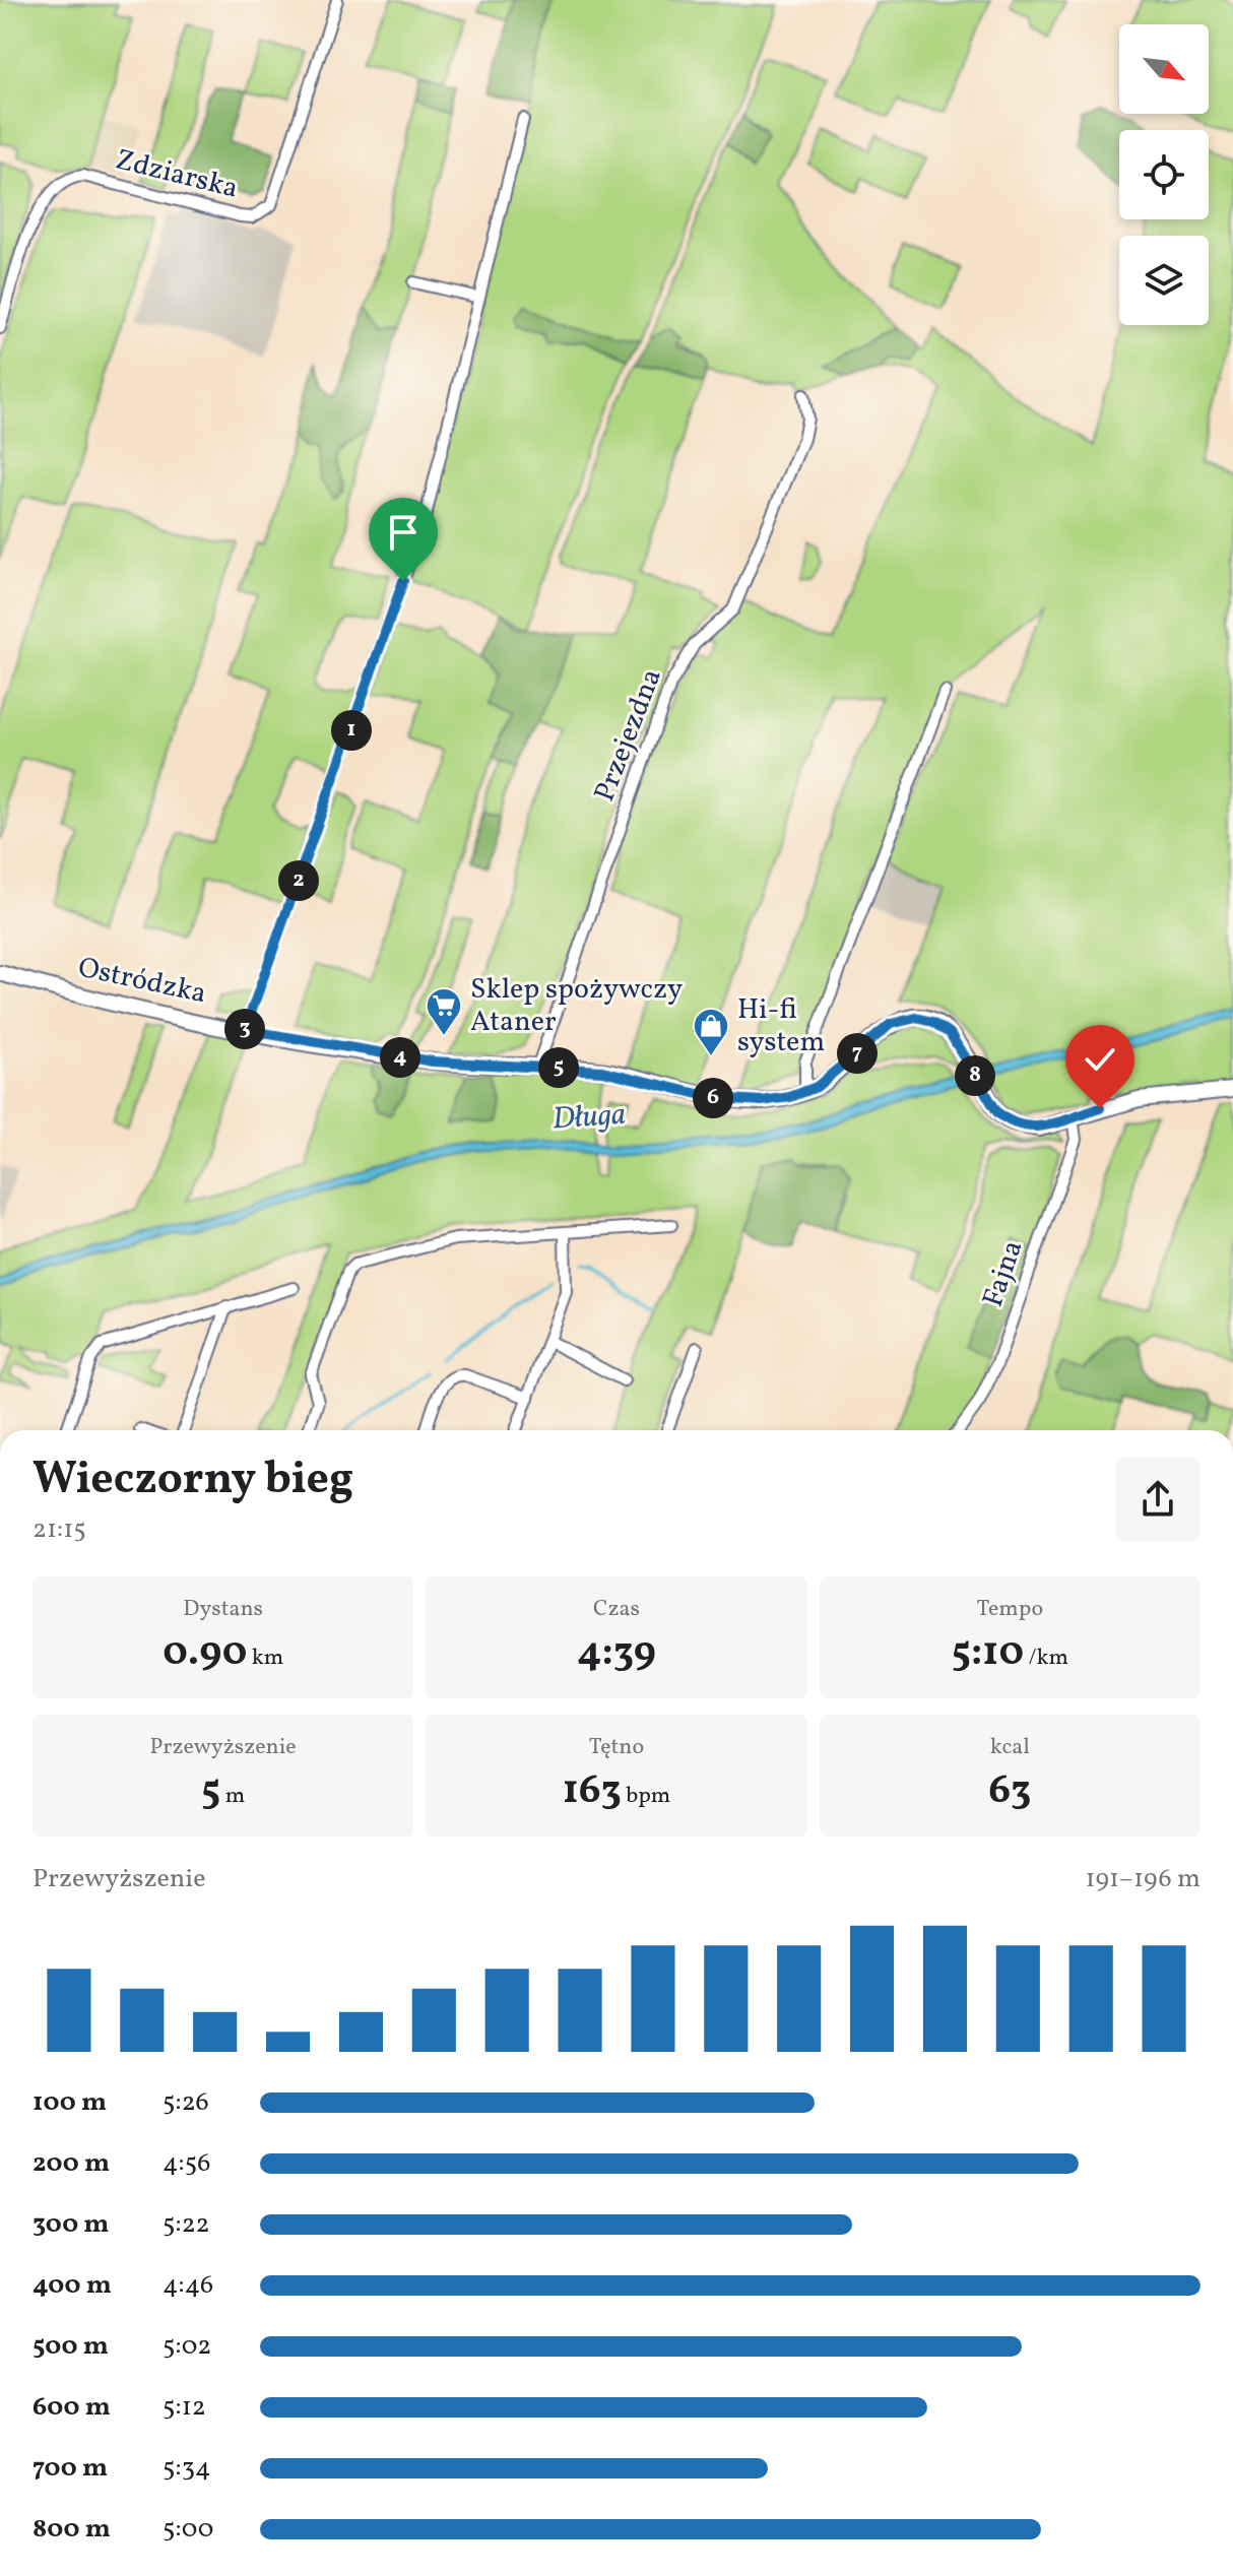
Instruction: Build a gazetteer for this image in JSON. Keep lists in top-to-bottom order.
{
  "streets": {
    "street": [
      "Zdziarska",
      "Przejezdna",
      "Ostródzka",
      "Fajna"
    ]
  },
  "crossings": [
    ["Przejezdna", "Ostródzka"],
    ["Ostródzka", "Fajna"]
  ],
  "water": ["Długa"],
  "places": {
    "supermarket": ["Sklep spożywczy Ataner"],
    "shop": ["Hi-fi system"]
  },
  "north": "bottom right",
  "page": {
    "pins": [
      "1",
      "2",
      "3",
      "7",
      "4",
      "5",
      "8",
      "6"
    ],
    "heading": ["Wieczorny bieg", "21:15"],
    "stats": [
      ["Dystans", "0.90 km"],
      ["Czas", "4:39"],
      ["Tempo", "5:10 /km"],
      ["Przewyższenie", "5 m"],
      ["Tętno", "163 bpm"],
      ["kcal", "63"]
    ],
    "chart": ["Przewyższenie", "191–196 m"],
    "list": [
      {
        "name": "100 m",
        "note": "5:26"
      },
      {
        "name": "200 m",
        "note": "4:56"
      },
      {
        "name": "300 m",
        "note": "5:22"
      },
      {
        "name": "400 m",
        "note": "4:46"
      },
      {
        "name": "500 m",
        "note": "5:02"
      },
      {
        "name": "600 m",
        "note": "5:12"
      },
      {
        "name": "700 m",
        "note": "5:34"
      },
      {
        "name": "800 m",
        "note": "5:00"
      }
    ]
  }
}
